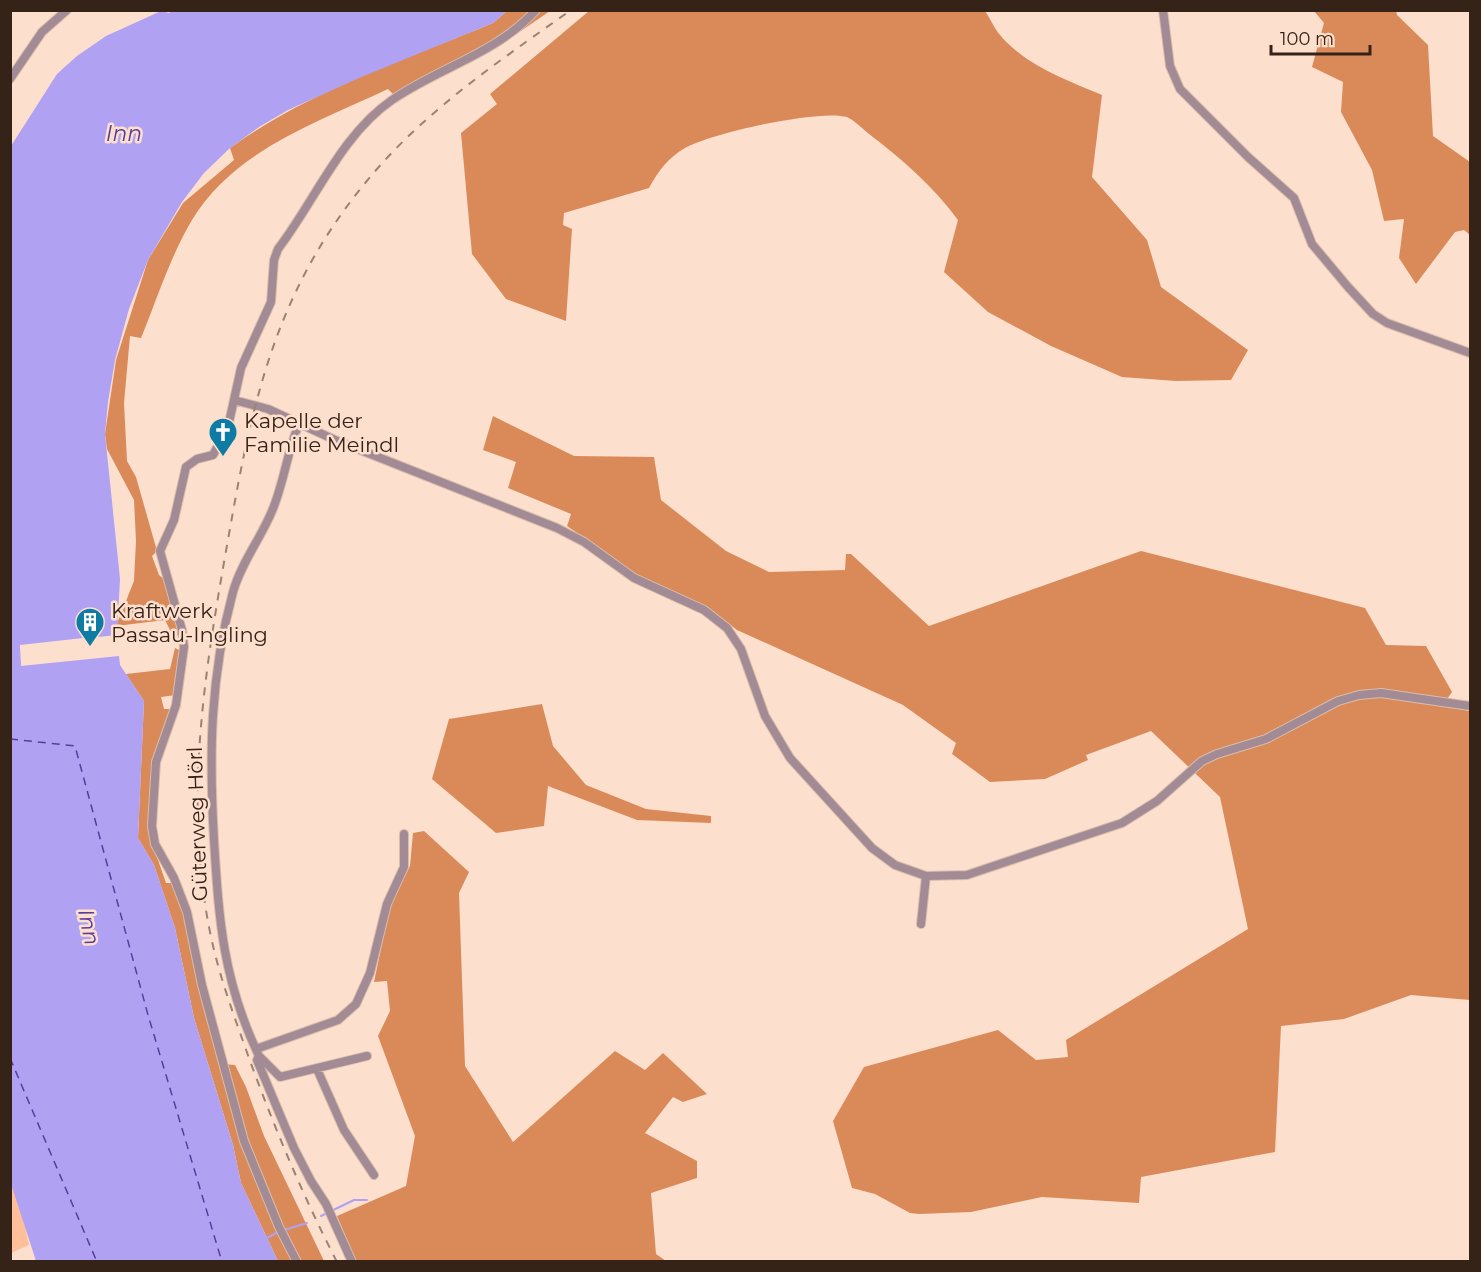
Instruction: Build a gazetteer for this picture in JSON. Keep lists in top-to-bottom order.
{
  "streets": {
    "street": ["Güterweg Hörl"]
  },
  "water": ["Inn"],
  "places": {
    "church": ["Kapelle der Familie Meindl"],
    "building": ["Kraftwerk Passau-Ingling"]
  },
  "scale_bar": "100 m"
}
